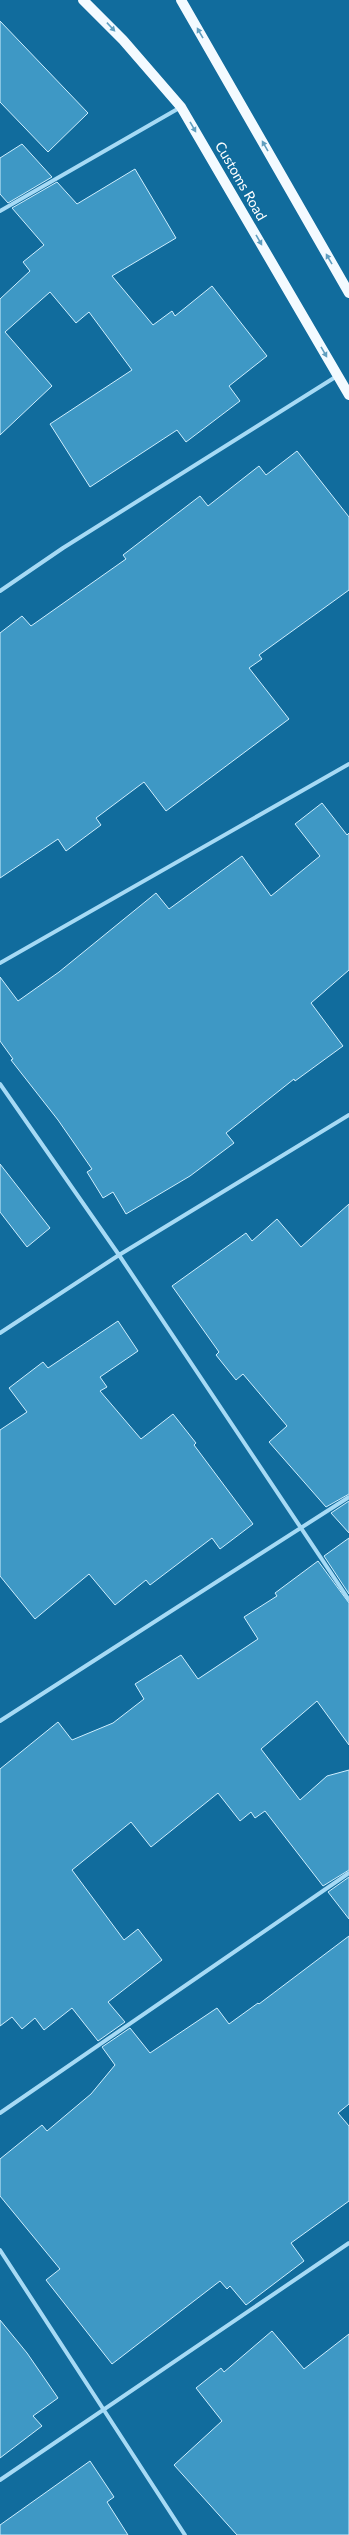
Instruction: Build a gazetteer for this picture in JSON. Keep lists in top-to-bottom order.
{
  "streets": {
    "main road": ["Customs Road"]
  }
}
